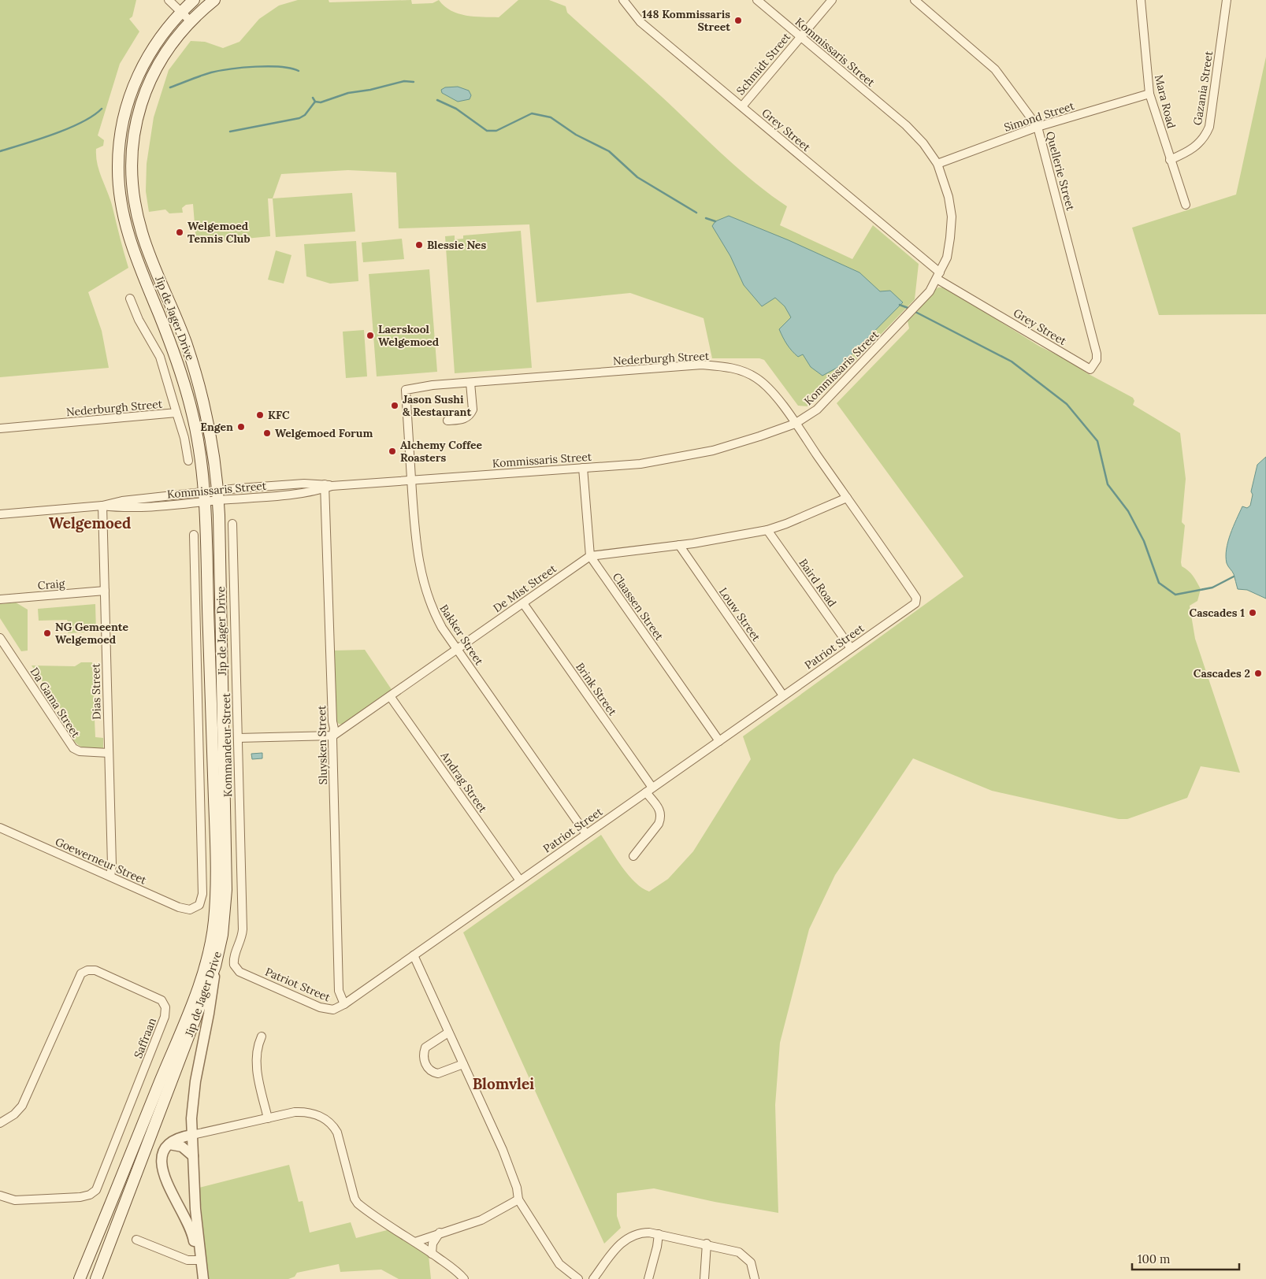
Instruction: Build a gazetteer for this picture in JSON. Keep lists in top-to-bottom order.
{
  "streets": {
    "main road": ["Jip de Jager Drive"],
    "street": [
      "Kommissaris Street",
      "Schmidt Street",
      "Gazania Street",
      "Mara Road",
      "Simond Street",
      "Grey Street",
      "Quellerie Street",
      "Nederburgh Street",
      "Baird Road",
      "Craig",
      "De Mist Street",
      "Claassen Street",
      "Louw Street",
      "Bakker Street",
      "Patriot Street",
      "Brink Street",
      "Dias Street",
      "Da Gama Street",
      "Kommandeur Street",
      "Sluysken Street",
      "Andrag Street",
      "Goewerneur Street",
      "Saffraan"
    ]
  },
  "crossings": [
    ["Kommissaris Street", "Schmidt Street"],
    ["Kommissaris Street", "Simond Street"],
    ["Kommissaris Street", "Grey Street"],
    ["Kommissaris Street", "Jip de Jager Drive"],
    ["Kommissaris Street", "Nederburgh Street"],
    ["Kommissaris Street", "Bakker Street"],
    ["Kommissaris Street", "Dias Street"],
    ["Kommissaris Street", "Sluysken Street"],
    ["Schmidt Street", "Grey Street"],
    ["Gazania Street", "Mara Road"],
    ["Mara Road", "Simond Street"],
    ["Simond Street", "Quellerie Street"],
    ["Grey Street", "Quellerie Street"],
    ["Nederburgh Street", "De Mist Street"],
    ["Nederburgh Street", "Bakker Street"],
    ["Nederburgh Street", "Patriot Street"],
    ["Baird Road", "De Mist Street"],
    ["Baird Road", "Patriot Street"],
    ["Craig", "Dias Street"],
    ["De Mist Street", "Claassen Street"],
    ["De Mist Street", "Louw Street"],
    ["De Mist Street", "Bakker Street"],
    ["De Mist Street", "Brink Street"],
    ["De Mist Street", "Sluysken Street"],
    ["De Mist Street", "Andrag Street"],
    ["Claassen Street", "Patriot Street"],
    ["Louw Street", "Patriot Street"],
    ["Bakker Street", "Patriot Street"],
    ["Patriot Street", "Brink Street"],
    ["Patriot Street", "Kommandeur Street"],
    ["Patriot Street", "Sluysken Street"],
    ["Patriot Street", "Andrag Street"],
    ["Dias Street", "Da Gama Street"],
    ["Dias Street", "Goewerneur Street"]
  ],
  "districts": ["Welgemoed", "Blomvlei"],
  "places": [
    "148 Kommissaris Street",
    "Welgemoed Tennis Club",
    "Blessie Nes",
    "Laerskool Welgemoed",
    "Jason Sushi & Restaurant",
    "KFC",
    "Engen",
    "Welgemoed Forum",
    "Alchemy Coffee Roasters",
    "Cascades 1",
    "NG Gemeente Welgemoed",
    "Cascades 2"
  ],
  "scale_bar": "100 m"
}
